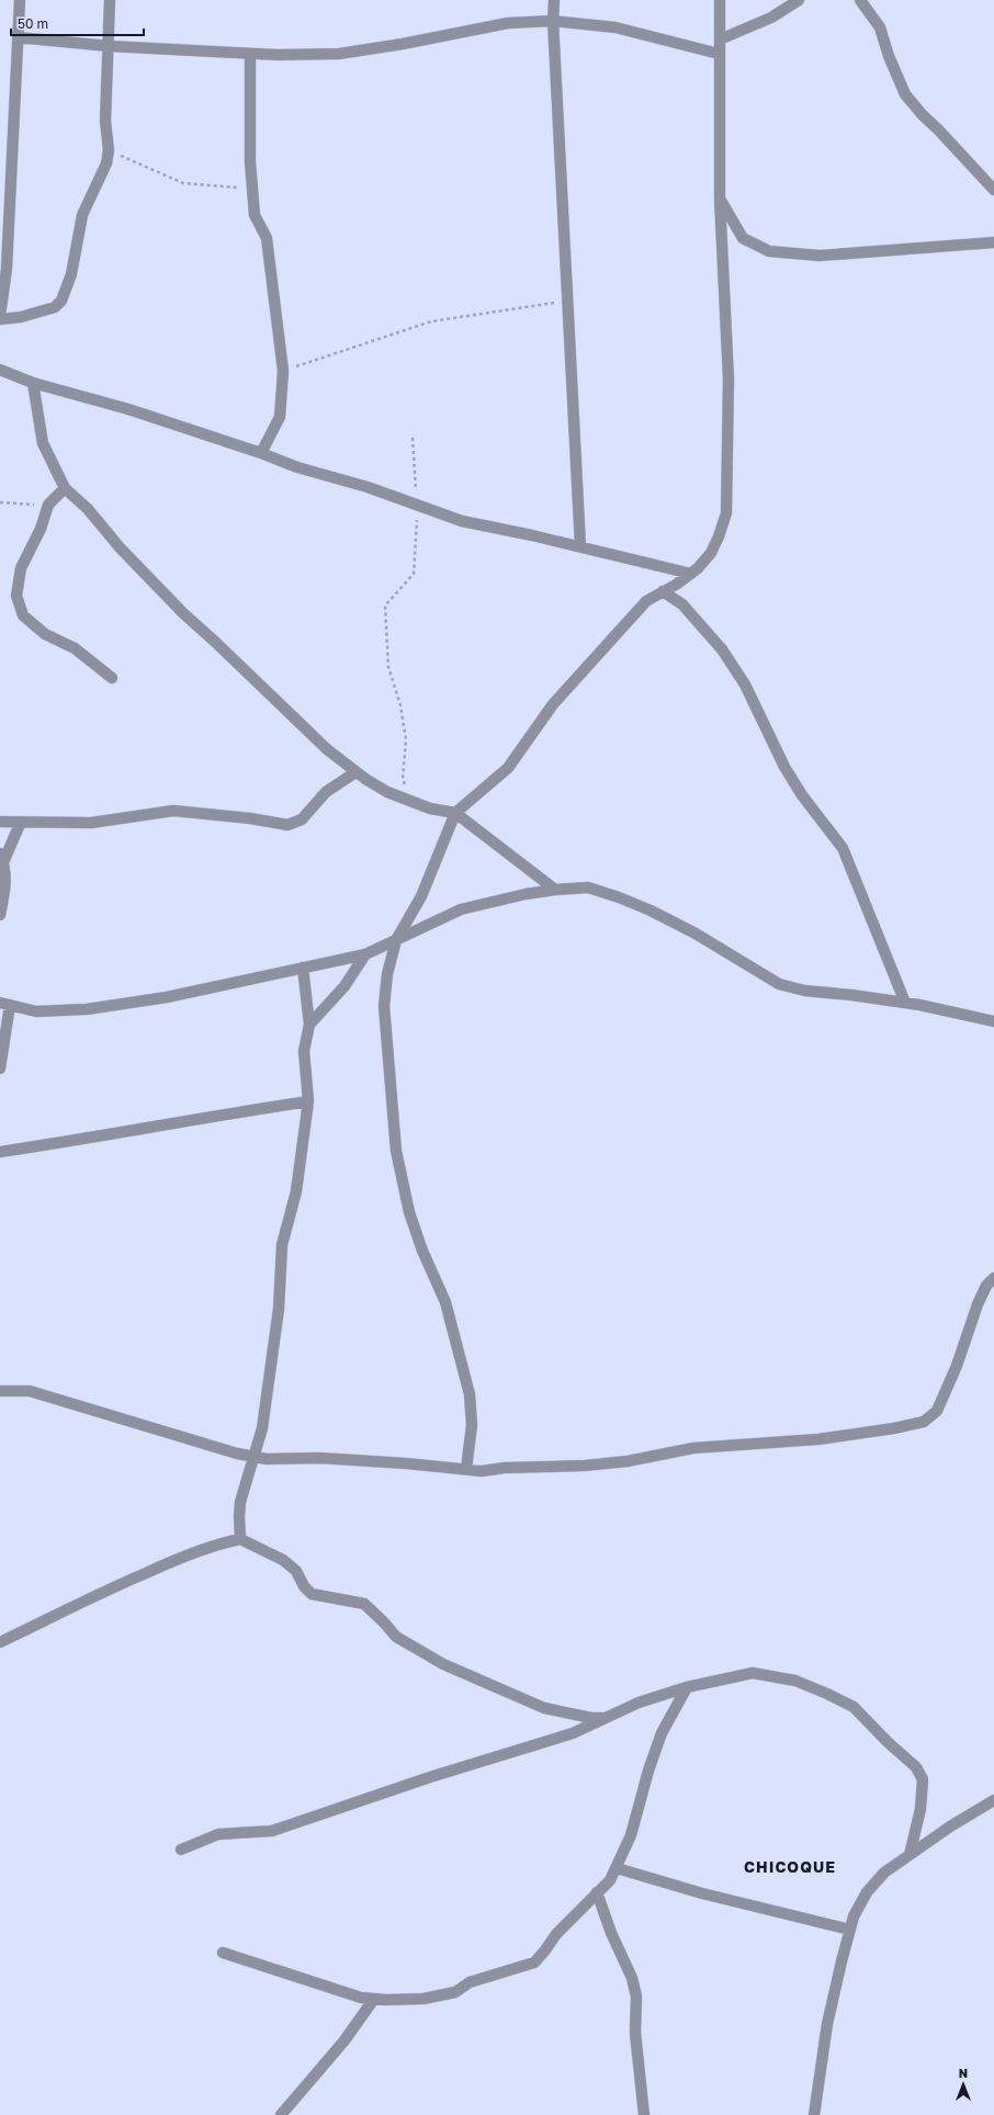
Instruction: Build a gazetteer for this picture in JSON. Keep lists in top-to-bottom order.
{
  "districts": ["CHICOQUE"],
  "scale_bar": "50 m",
  "north": "top"
}
